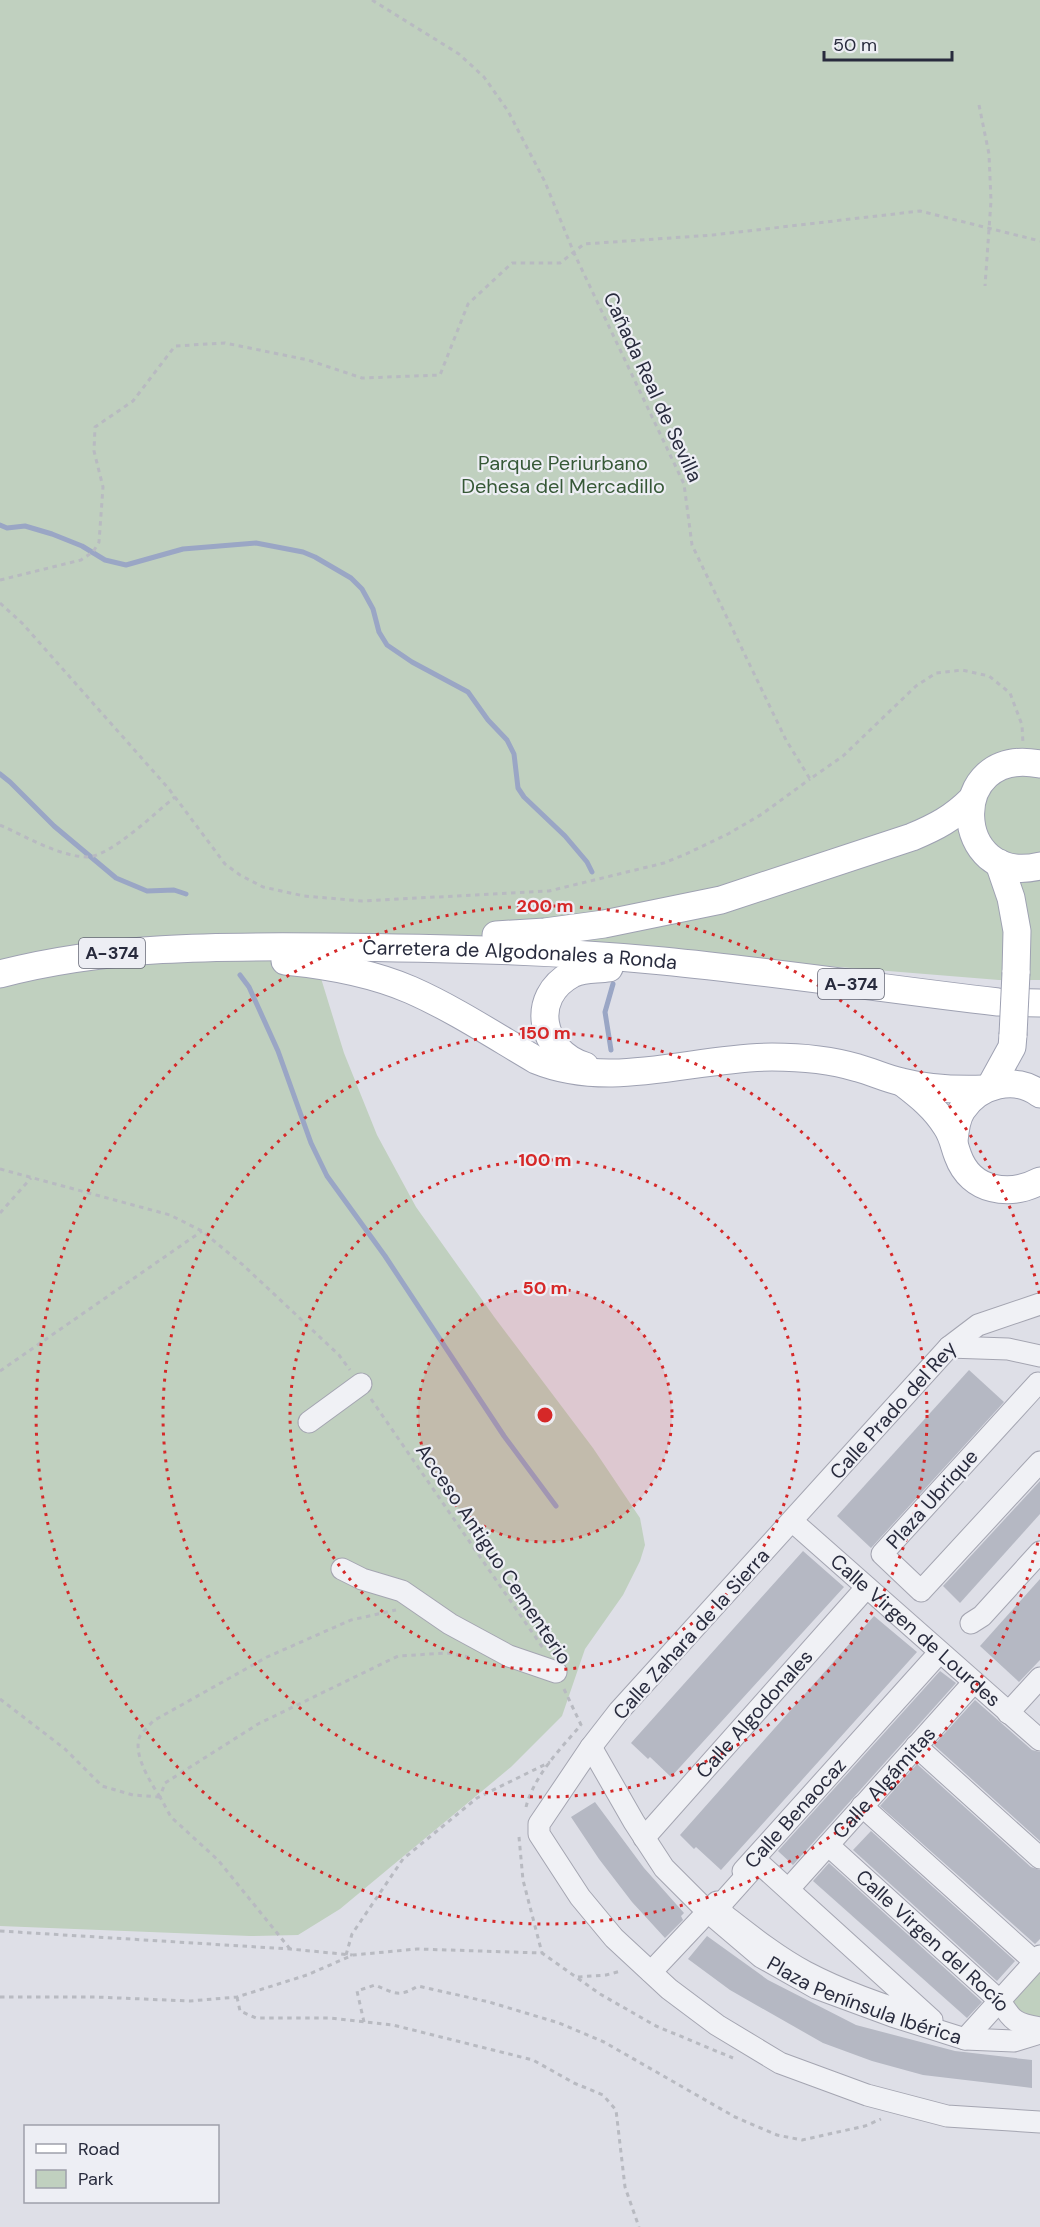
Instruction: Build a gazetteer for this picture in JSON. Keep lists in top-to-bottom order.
{
  "streets": {
    "main road": ["A-374", "Carretera de Algodonales a Ronda"],
    "street": [
      "Calle Prado del Rey",
      "Plaza Ubrique",
      "Calle Virgen de Lourdes",
      "Calle Zahara de la Sierra",
      "Calle Algodonales",
      "Calle Algámitas",
      "Calle Benaocaz",
      "Calle Virgen del Rocío",
      "Plaza Península Ibérica"
    ],
    "path": ["Cañada Real de Sevilla", "Acceso Antiguo Cementerio"]
  },
  "crossings": [
    ["Calle Prado del Rey", "Calle Virgen de Lourdes"],
    ["Calle Prado del Rey", "Calle Zahara de la Sierra"],
    ["Acceso Antiguo Cementerio", "Calle Zahara de la Sierra"],
    ["Acceso Antiguo Cementerio", "Plaza Península Ibérica"],
    ["Calle Virgen de Lourdes", "Calle Zahara de la Sierra"],
    ["Calle Virgen de Lourdes", "Calle Algodonales"],
    ["Calle Virgen de Lourdes", "Calle Algámitas"],
    ["Calle Virgen de Lourdes", "Calle Benaocaz"],
    ["Calle Zahara de la Sierra", "Calle Benaocaz"],
    ["Calle Zahara de la Sierra", "Plaza Península Ibérica"],
    ["Calle Algodonales", "Plaza Península Ibérica"],
    ["Calle Algámitas", "Calle Virgen del Rocío"],
    ["Calle Algámitas", "Plaza Península Ibérica"],
    ["Calle Benaocaz", "Plaza Península Ibérica"]
  ],
  "parks": ["Parque Periurbano Dehesa del Mercadillo"],
  "legend": ["Road", "Park"],
  "scale_bar": "50 m",
  "rings": [
    "200 m",
    "150 m",
    "100 m",
    "50 m"
  ]
}
